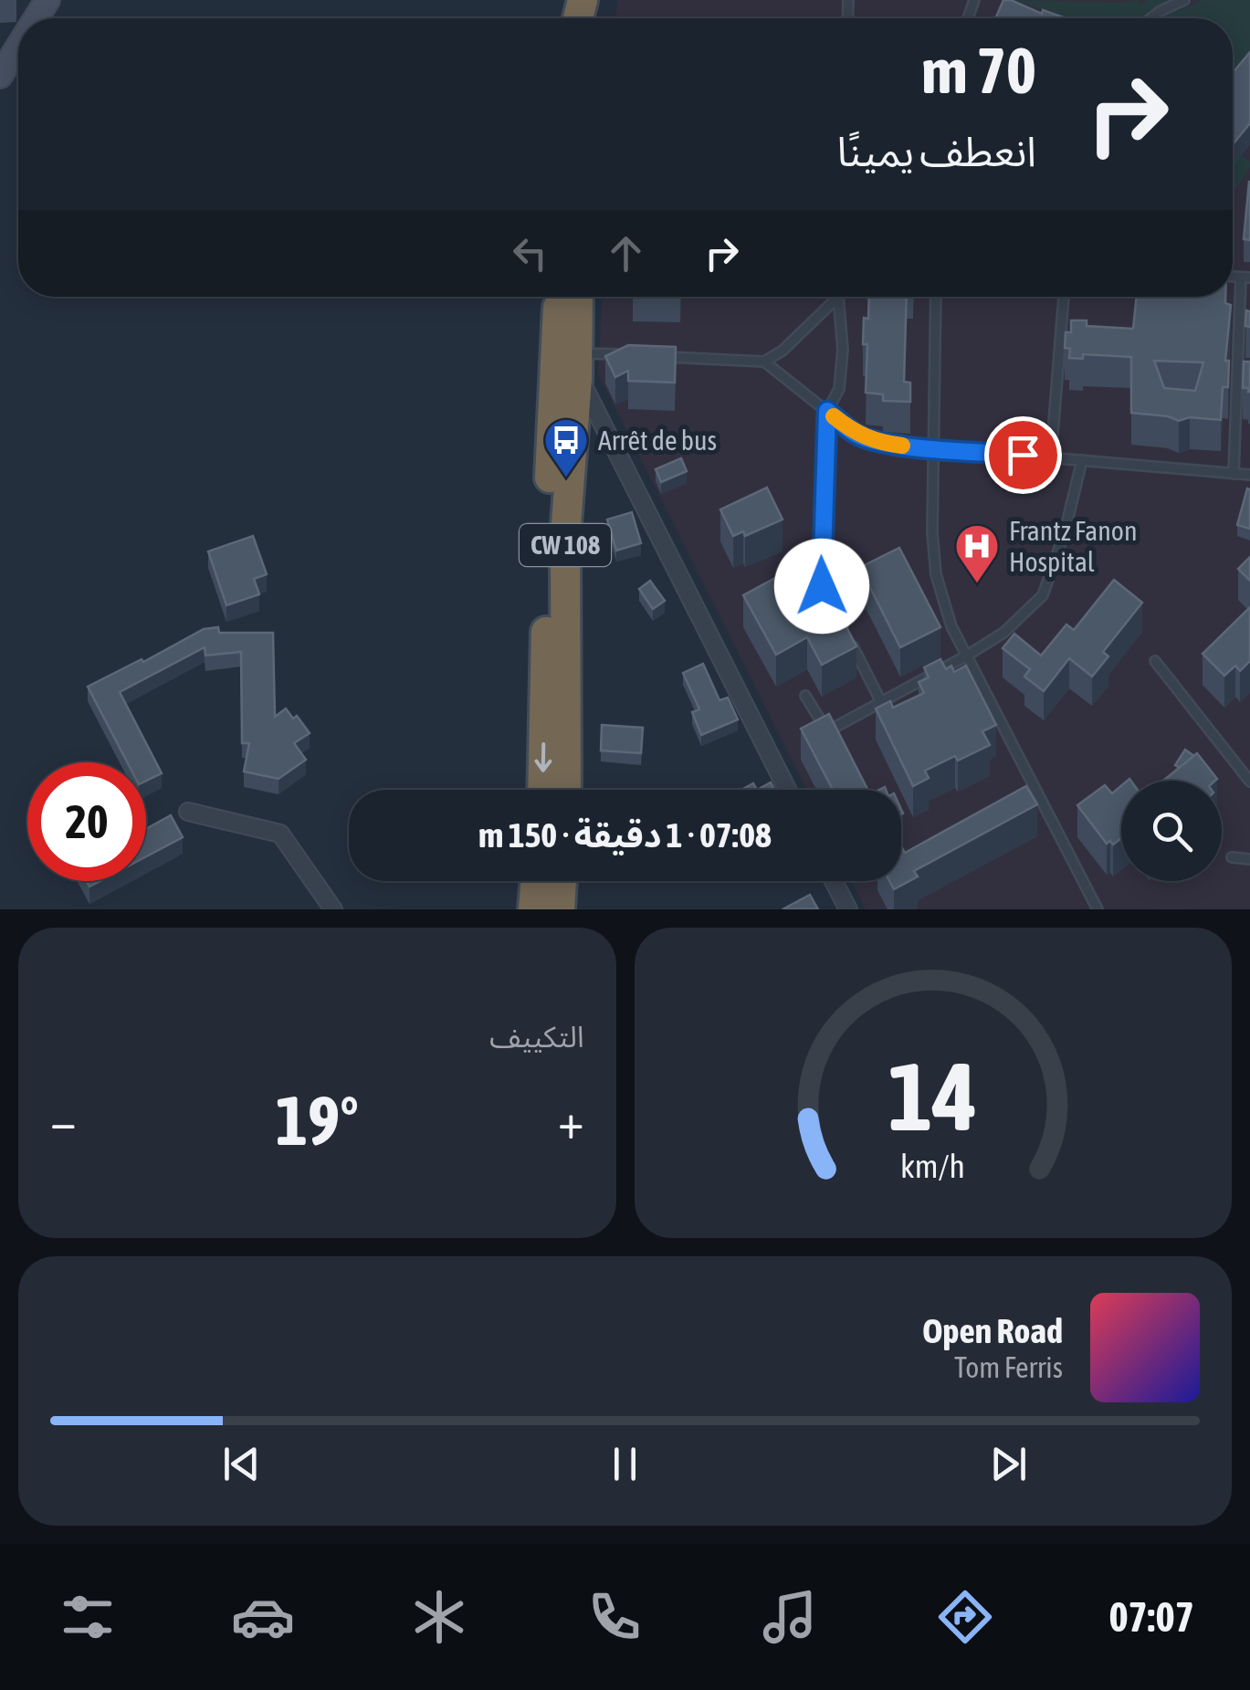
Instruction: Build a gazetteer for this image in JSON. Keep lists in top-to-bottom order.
{
  "streets": {
    "highway": ["CW 108"]
  },
  "places": {
    "bus stop": ["Arrêt de bus"],
    "hospital": ["Frantz Fanon Hospital"]
  },
  "page": {
    "turn": ["70 m", "انعطف يمينًا"],
    "limit": "20",
    "trip": "07:08 · 1 دقيقة · 150 m",
    "tile": "التكييف",
    "heat": ["−", "19°", "+"],
    "song": ["Open Road", "Tom Ferris"],
    "tabs": "07:07",
    "gauge": ["14", "km/h"]
  }
}
